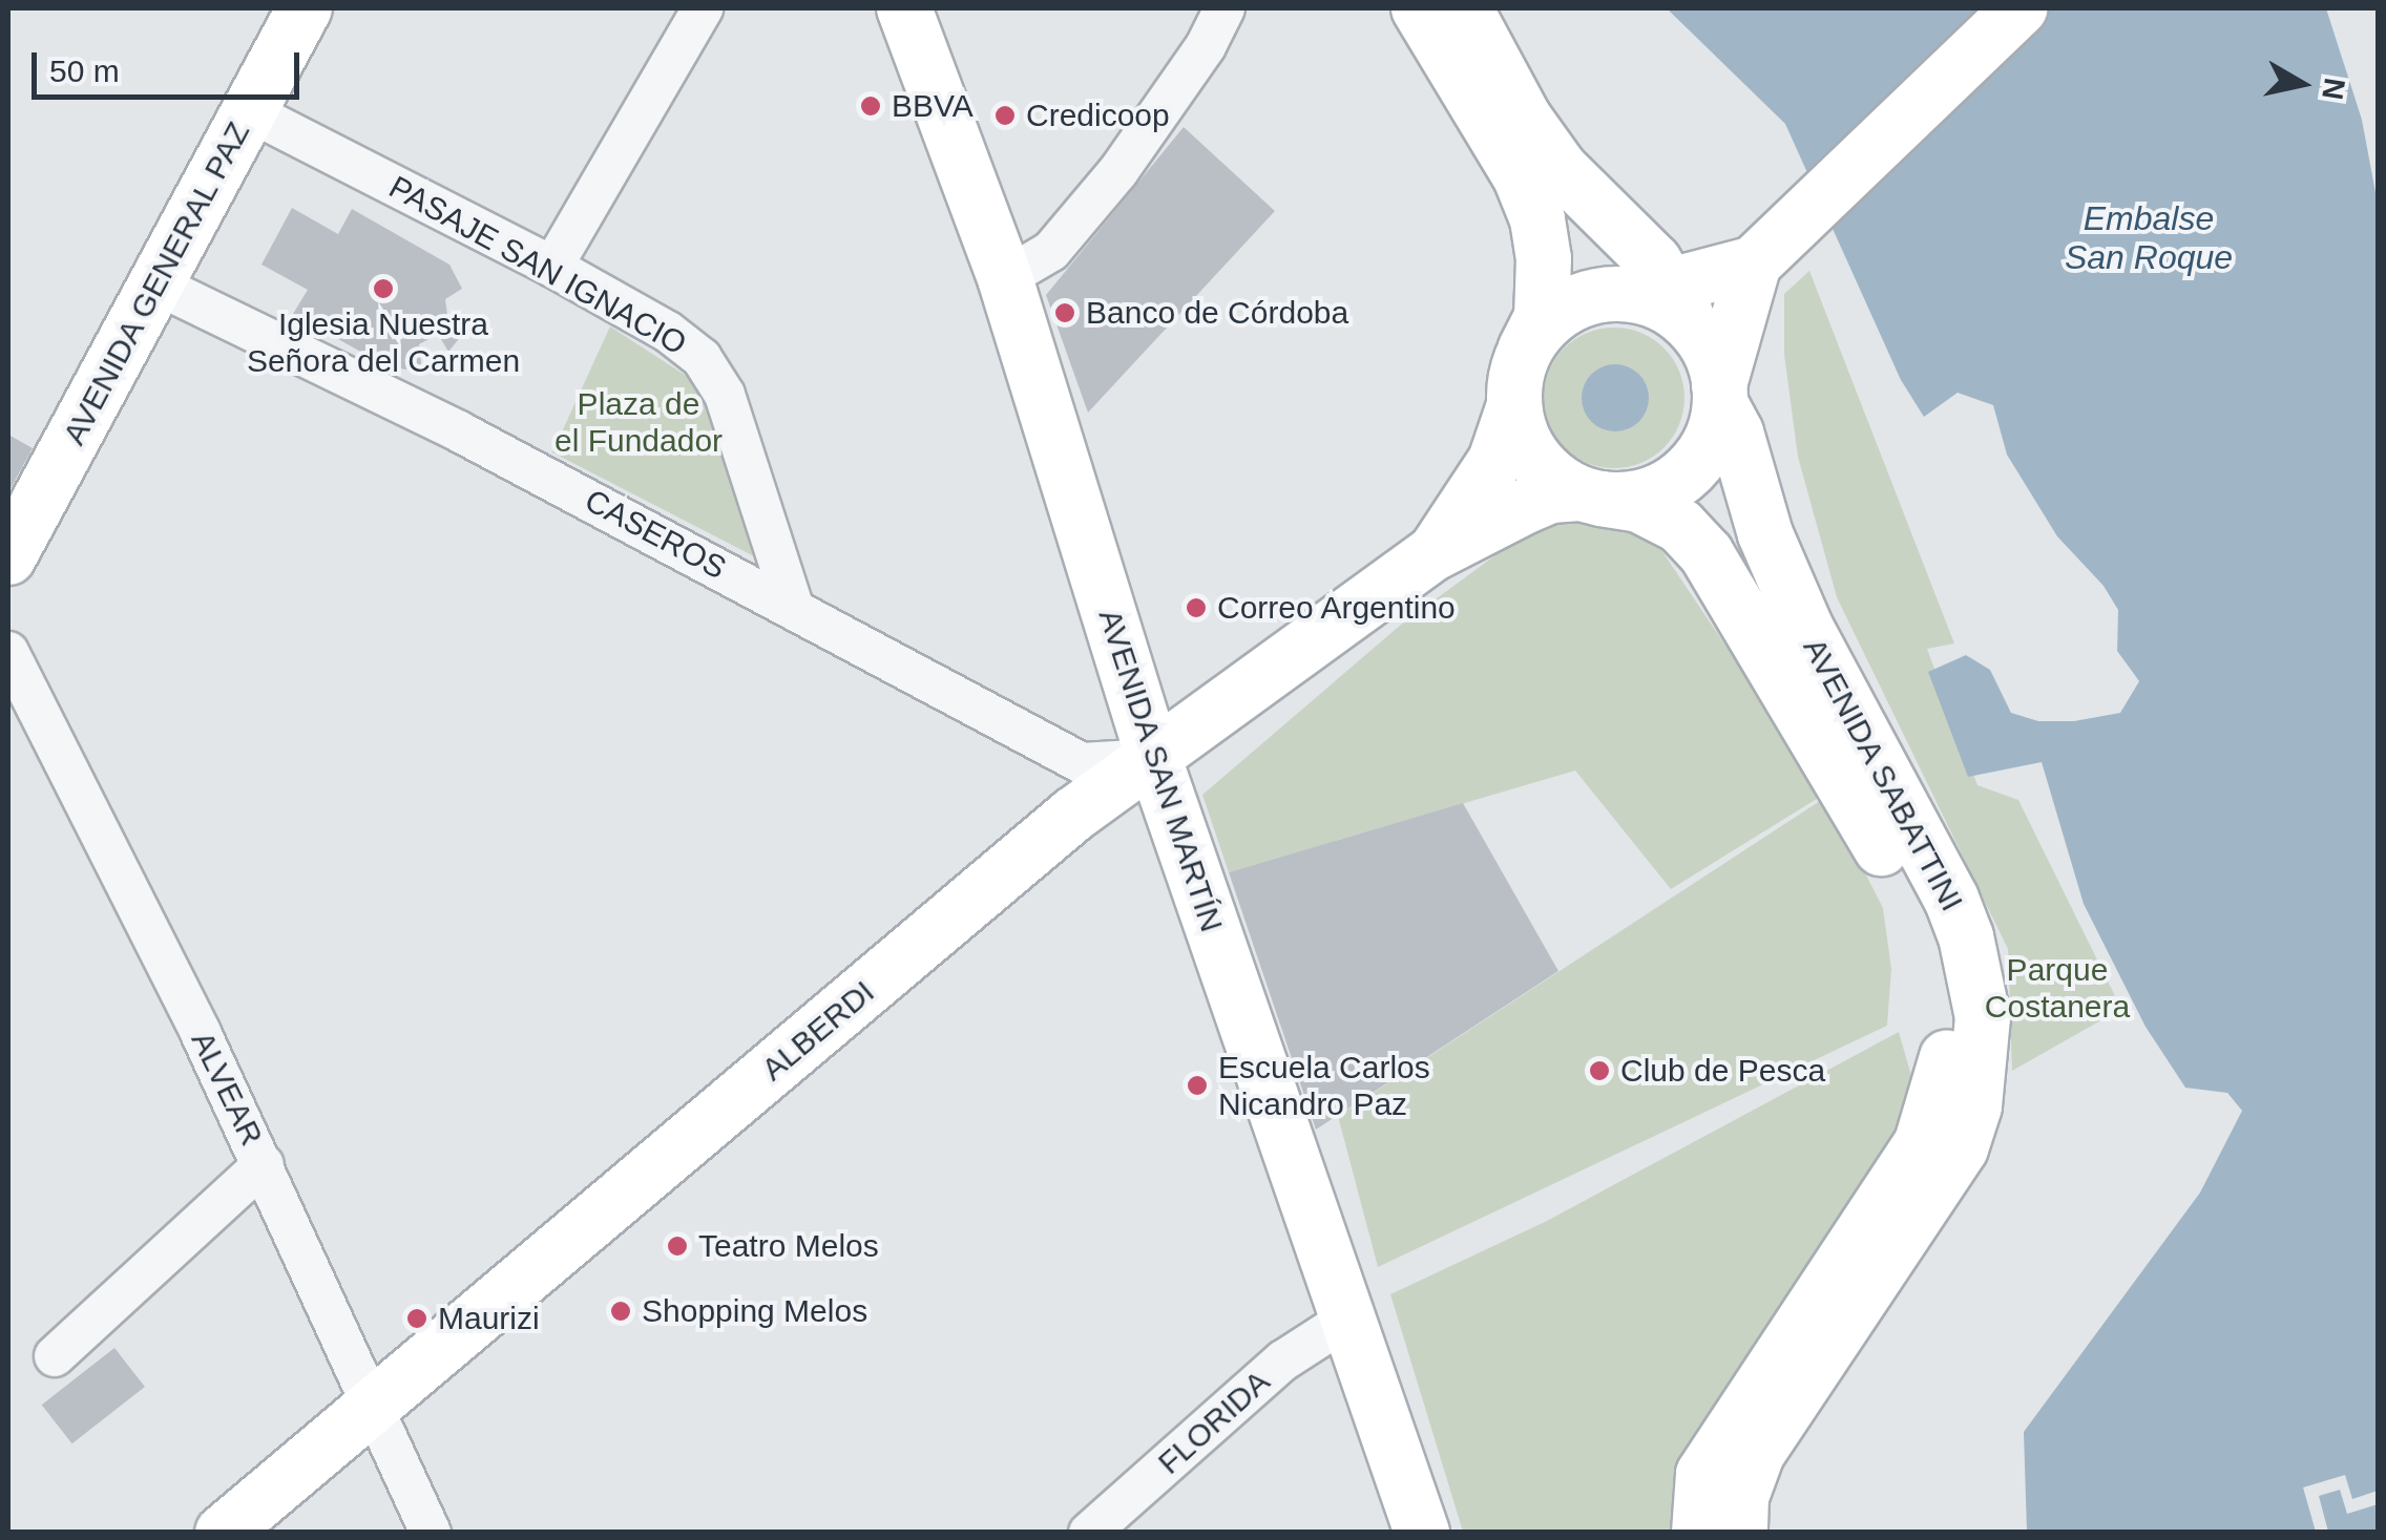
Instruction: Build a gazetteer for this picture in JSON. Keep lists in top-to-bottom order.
{
  "streets": {
    "main road": [
      "AVENIDA GENERAL PAZ",
      "AVENIDA SAN MARTÍN",
      "AVENIDA SABATTINI",
      "ALBERDI"
    ],
    "street": [
      "PASAJE SAN IGNACIO",
      "CASEROS",
      "ALVEAR",
      "FLORIDA"
    ]
  },
  "crossings": [
    ["PASAJE SAN IGNACIO", "AVENIDA GENERAL PAZ"],
    ["PASAJE SAN IGNACIO", "CASEROS"],
    ["AVENIDA GENERAL PAZ", "CASEROS"],
    ["CASEROS", "AVENIDA SAN MARTÍN"],
    ["CASEROS", "ALBERDI"],
    ["AVENIDA SAN MARTÍN", "ALBERDI"],
    ["AVENIDA SAN MARTÍN", "FLORIDA"],
    ["AVENIDA SABATTINI", "ALBERDI"],
    ["ALBERDI", "ALVEAR"]
  ],
  "water": ["Embalse San Roque"],
  "parks": ["Plaza de el Fundador", "Parque Costanera"],
  "places": [
    "BBVA",
    "Credicoop",
    "Iglesia Nuestra Señora del Carmen",
    "Banco de Córdoba",
    "Correo Argentino",
    "Club de Pesca",
    "Escuela Carlos Nicandro Paz",
    "Teatro Melos",
    "Shopping Melos",
    "Maurizi"
  ],
  "scale_bar": "50 m",
  "north": "right"
}
